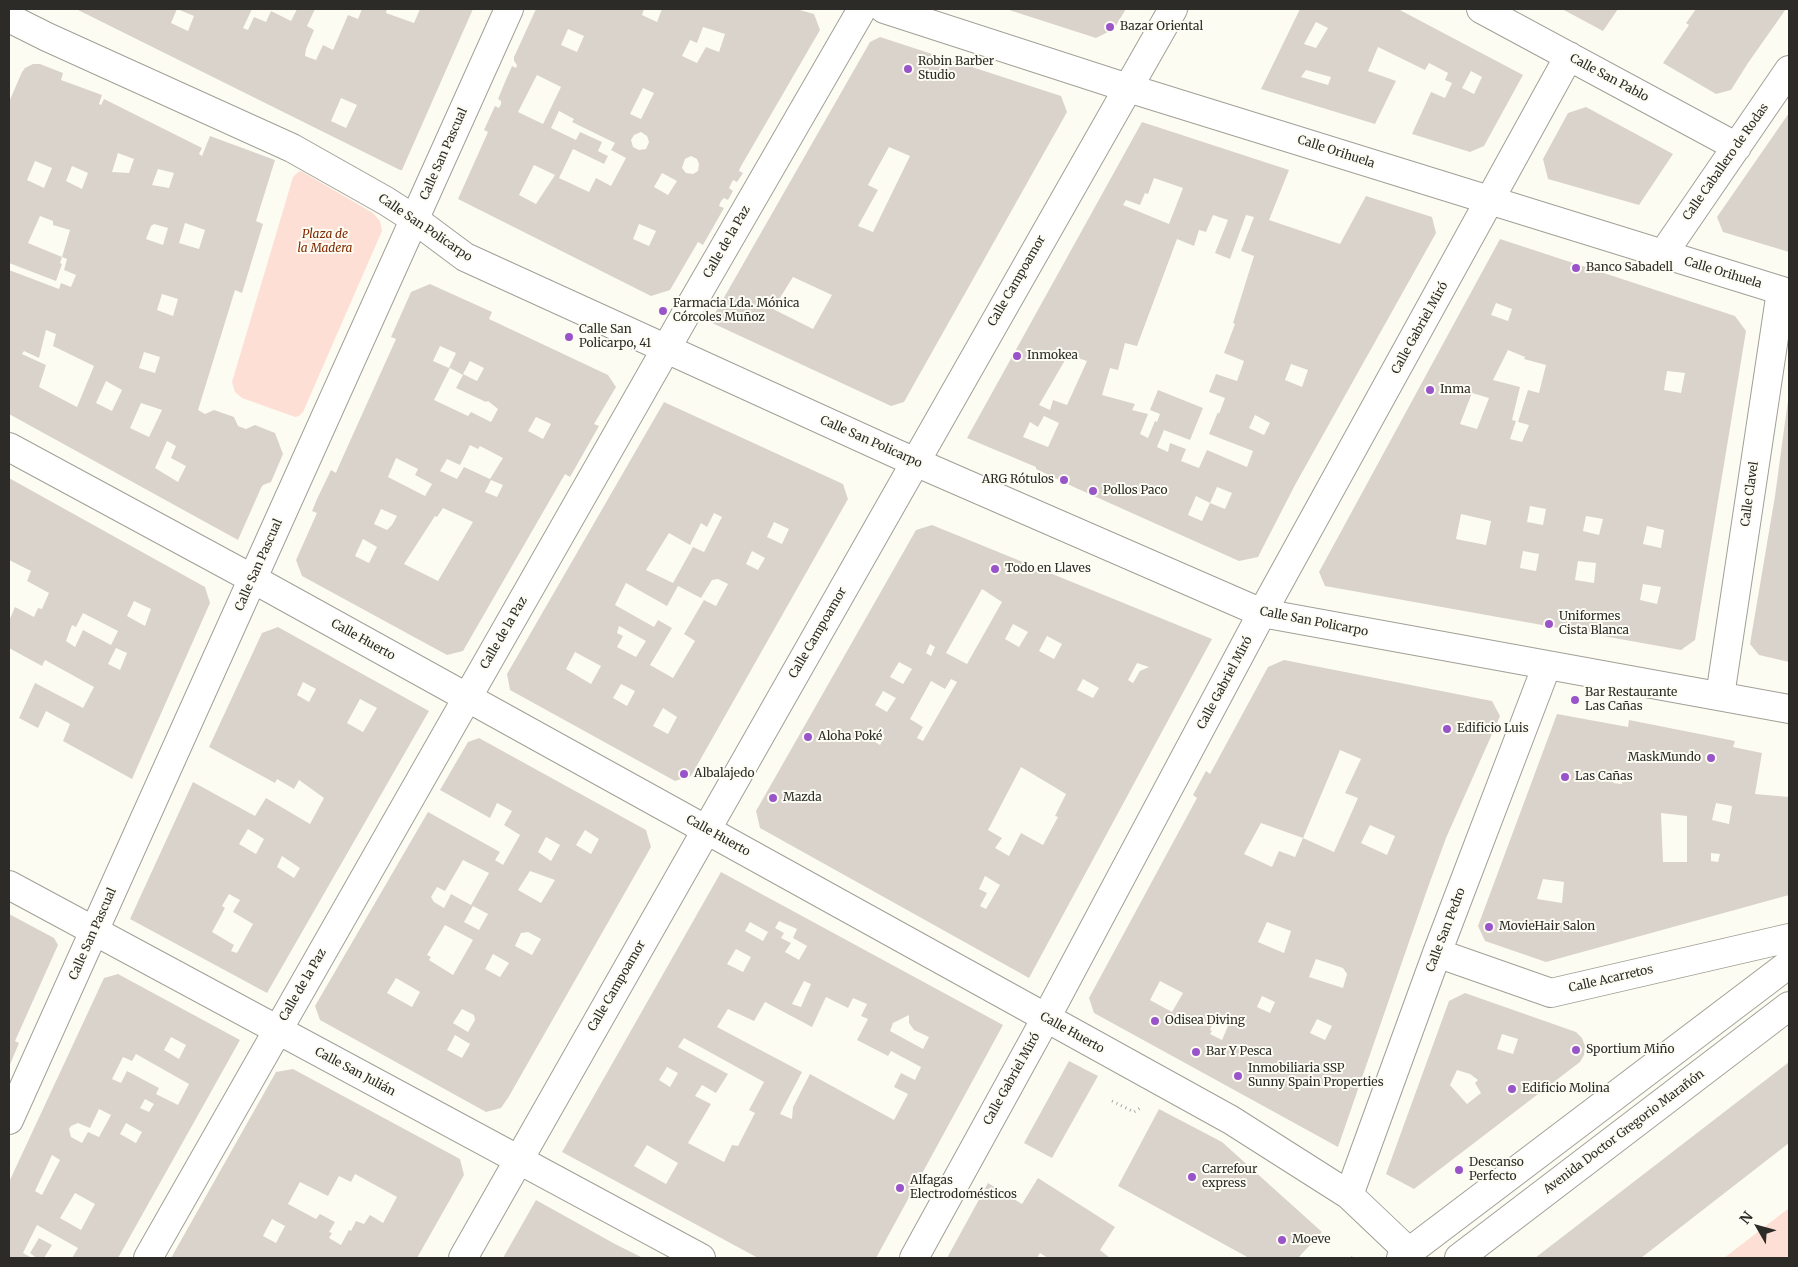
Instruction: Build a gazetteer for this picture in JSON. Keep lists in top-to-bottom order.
{
  "streets": {
    "street": [
      "Calle San Pablo",
      "Calle Orihuela",
      "Calle San Pascual",
      "Calle Caballero de Rodas",
      "Calle San Policarpo",
      "Calle de la Paz",
      "Calle Campoamor",
      "Calle Gabriel Miró",
      "Calle Clavel",
      "Calle Huerto",
      "Calle San Pedro",
      "Calle Acarretos",
      "Calle San Julián",
      "Avenida Doctor Gregorio Marañón"
    ]
  },
  "crossings": [
    ["Calle San Pablo", "Calle Caballero de Rodas"],
    ["Calle San Pablo", "Calle Gabriel Miró"],
    ["Calle Orihuela", "Calle Caballero de Rodas"],
    ["Calle Orihuela", "Calle Campoamor"],
    ["Calle Orihuela", "Calle Gabriel Miró"],
    ["Calle Orihuela", "Calle Clavel"],
    ["Calle San Pascual", "Calle San Policarpo"],
    ["Calle San Pascual", "Calle Huerto"],
    ["Calle San Pascual", "Calle San Julián"],
    ["Calle San Policarpo", "Calle de la Paz"],
    ["Calle San Policarpo", "Calle Campoamor"],
    ["Calle San Policarpo", "Calle Gabriel Miró"],
    ["Calle San Policarpo", "Calle Clavel"],
    ["Calle San Policarpo", "Calle San Pedro"],
    ["Calle de la Paz", "Calle Huerto"],
    ["Calle de la Paz", "Calle San Julián"],
    ["Calle Campoamor", "Calle Huerto"],
    ["Calle Campoamor", "Calle San Julián"],
    ["Calle Gabriel Miró", "Calle Huerto"],
    ["Calle Huerto", "Calle San Pedro"],
    ["Calle San Pedro", "Calle Acarretos"]
  ],
  "parks": ["Plaza de la Madera"],
  "places": [
    "Bazar Oriental",
    "Robin Barber Studio",
    "Banco Sabadell",
    "Farmacia Lda. Mónica Córcoles Muñoz",
    "Calle San Policarpo, 41",
    "Inmokea",
    "Inma",
    "ARG Rótulos",
    "Pollos Paco",
    "Todo en Llaves",
    "Uniformes Cista Blanca",
    "Bar Restaurante Las Cañas",
    "Edificio Luis",
    "Aloha Poké",
    "MaskMundo",
    "Albalajedo",
    "Las Cañas",
    "Mazda",
    "MovieHair Salon",
    "Odisea Diving",
    "Sportium Miño",
    "Bar Y Pesca",
    "Inmobiliaria SSP Sunny Spain Properties",
    "Edificio Molina",
    "Descanso Perfecto",
    "Carrefour express",
    "Alfagas Electrodomésticos",
    "Moeve"
  ],
  "north": "top left"
}
